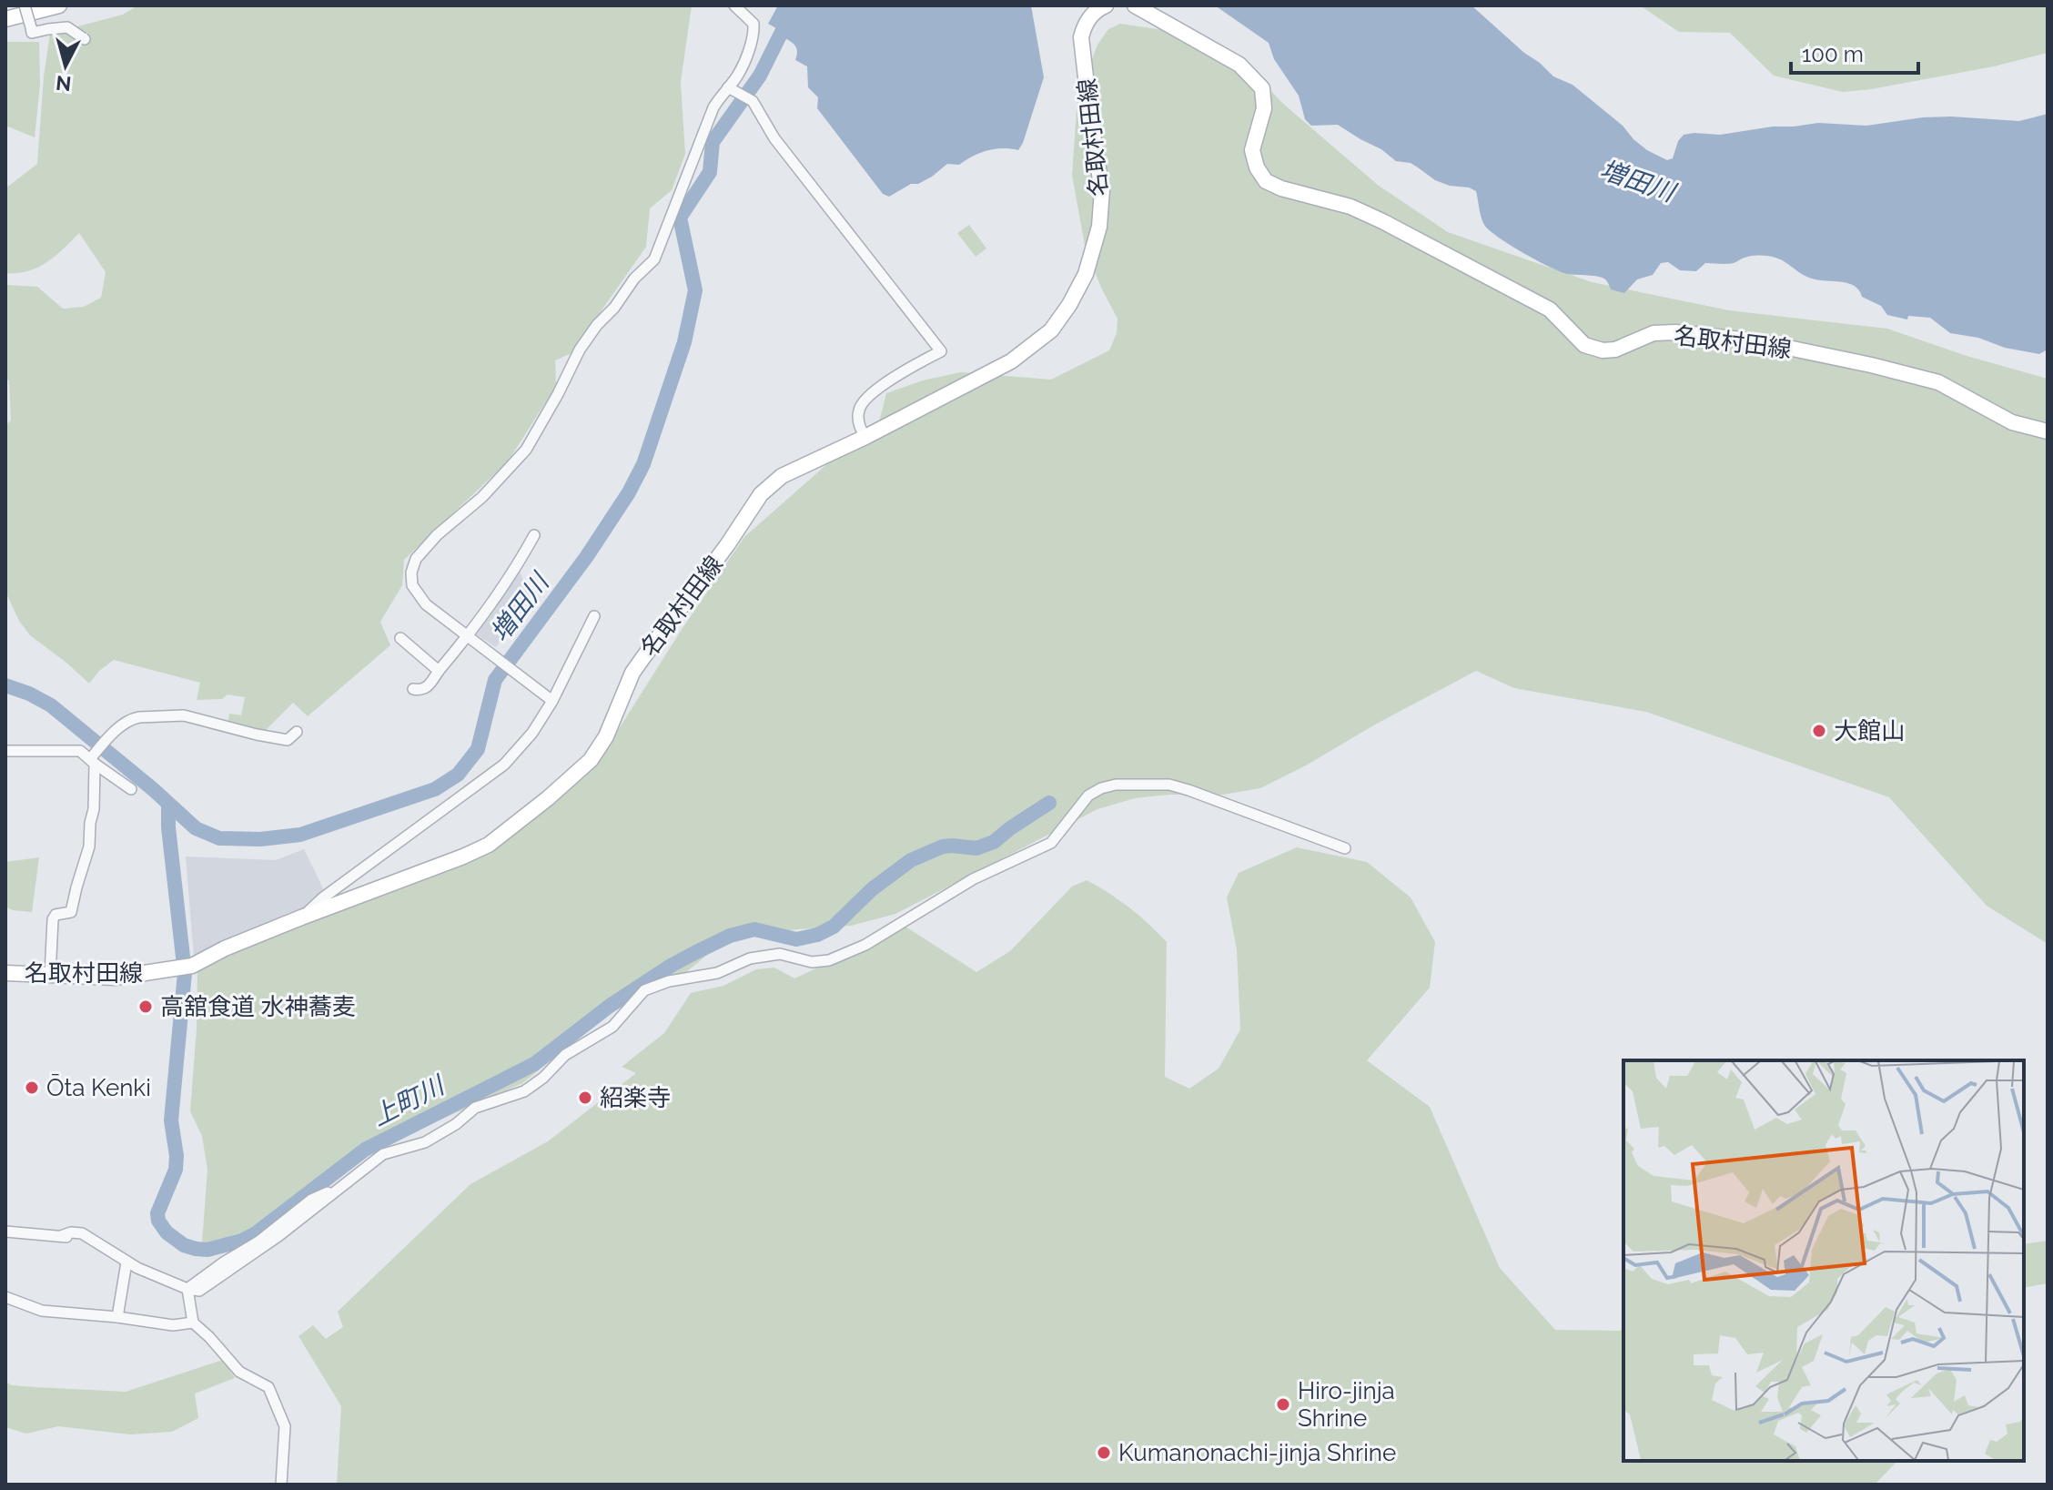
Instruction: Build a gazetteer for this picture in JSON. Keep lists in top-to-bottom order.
{
  "streets": {
    "main road": ["名取村田線"]
  },
  "water": ["増田川", "上町川"],
  "places": [
    "大館山",
    "高舘食道 水神蕎麦",
    "Ōta Kenki",
    "紹楽寺",
    "Hiro-jinja Shrine",
    "Kumanonachi-jinja Shrine"
  ],
  "scale_bar": "100 m",
  "north": "bottom"
}
